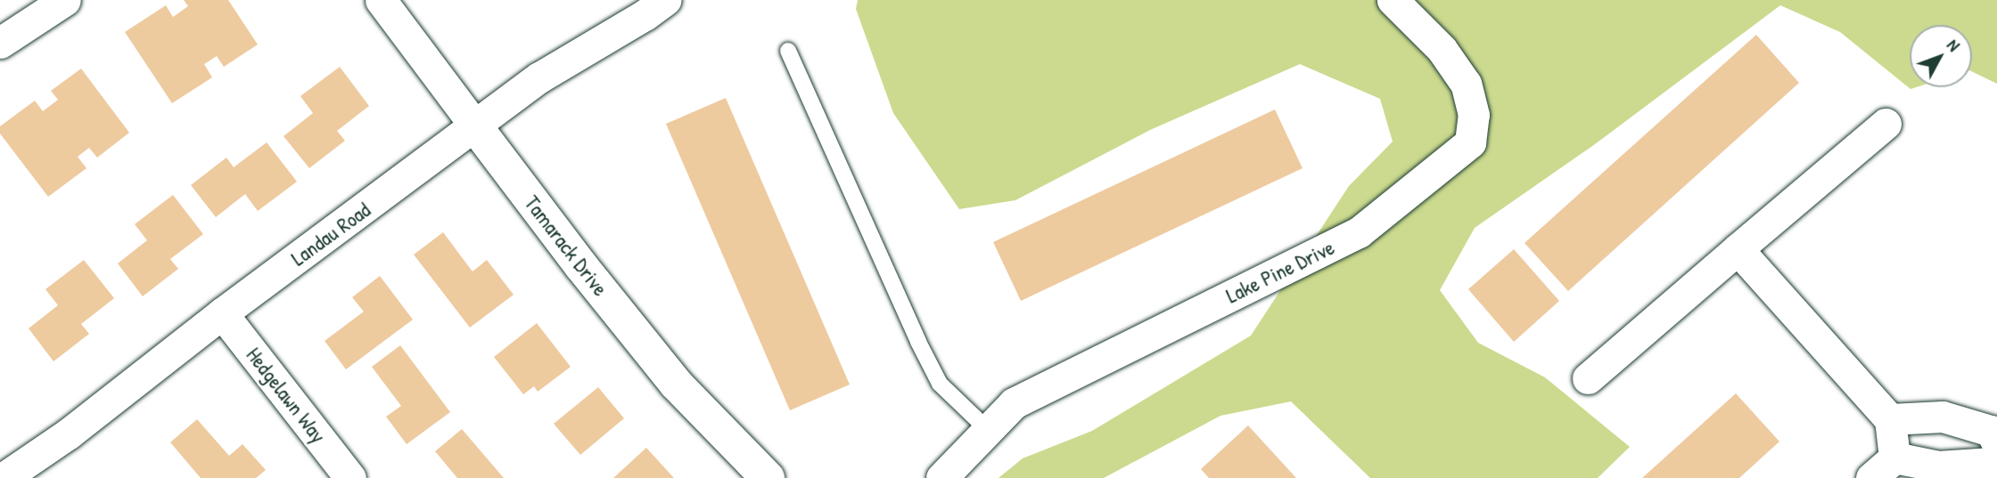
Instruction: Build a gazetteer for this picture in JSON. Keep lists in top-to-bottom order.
{
  "streets": {
    "street": [
      "Landau Road",
      "Tamarack Drive",
      "Lake Pine Drive",
      "Hedgelawn Way"
    ]
  },
  "crossings": [
    ["Landau Road", "Tamarack Drive"],
    ["Landau Road", "Hedgelawn Way"]
  ],
  "north": "top right"
}
